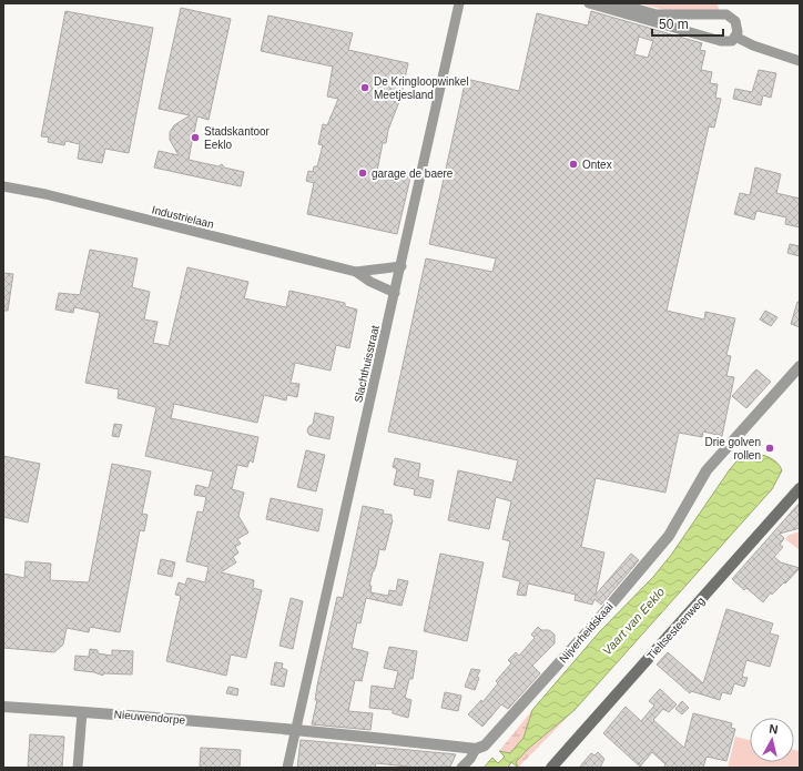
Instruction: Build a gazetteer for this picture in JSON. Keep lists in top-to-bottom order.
{
  "streets": {
    "main road": ["Tieltsesteenweg"],
    "street": [
      "Industrielaan",
      "Slachthuisstraat",
      "Nijverheidskaai",
      "Nieuwendorpe"
    ]
  },
  "crossings": [
    ["Industrielaan", "Slachthuisstraat"],
    ["Slachthuisstraat", "Nieuwendorpe"]
  ],
  "water": ["Vaart van Eeklo"],
  "places": [
    "De Kringloopwinkel Meetjesland",
    "Stadskantoor Eeklo",
    "Ontex",
    "garage de baere",
    "Drie golven rollen"
  ],
  "scale_bar": "50 m",
  "north": "top"
}
